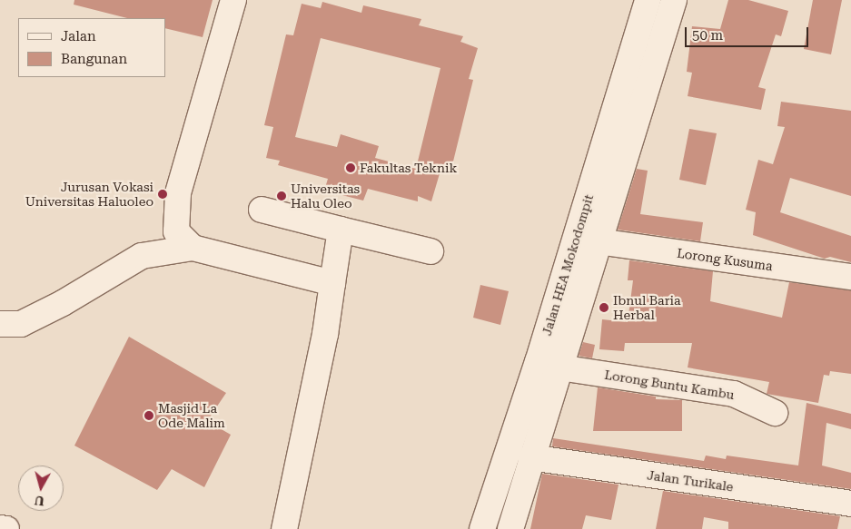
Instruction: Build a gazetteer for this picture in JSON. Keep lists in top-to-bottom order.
{
  "streets": {
    "street": [
      "Lorong Kusuma",
      "Jalan HEA Mokodompit",
      "Lorong Buntu Kambu",
      "Jalan Turikale"
    ]
  },
  "crossings": [
    ["Lorong Kusuma", "Jalan HEA Mokodompit"],
    ["Jalan HEA Mokodompit", "Lorong Buntu Kambu"],
    ["Jalan HEA Mokodompit", "Jalan Turikale"]
  ],
  "places": [
    "Fakultas Teknik",
    "Jurusan Vokasi Universitas Haluoleo",
    "Universitas Halu Oleo",
    "Ibnul Baria Herbal",
    "Masjid La Ode Malim"
  ],
  "legend": ["Jalan", "Bangunan"],
  "scale_bar": "50 m",
  "north": "bottom"
}
